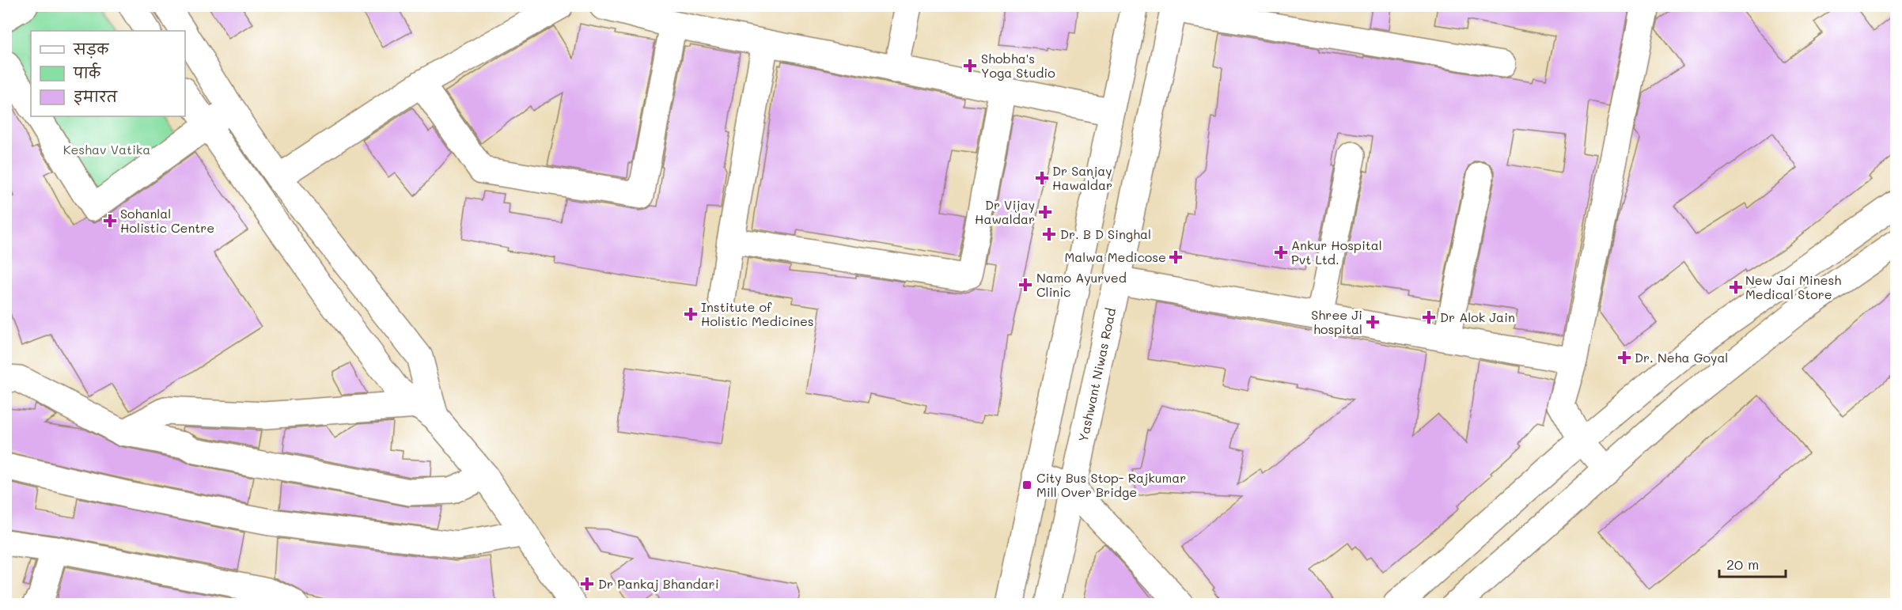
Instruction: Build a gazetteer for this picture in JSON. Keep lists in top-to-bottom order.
{
  "streets": {
    "street": ["Yashwant Niwas Road"]
  },
  "parks": ["Keshav Vatika"],
  "places": {
    "health": [
      "Shobha's Yoga Studio",
      "Dr Sanjay Hawaldar",
      "Dr Vijay Hawaldar",
      "Sohanlal Holistic Centre",
      "Dr. B D Singhal",
      "Ankur Hospital Pvt Ltd.",
      "Malwa Medicose",
      "Namo Ayurved Clinic",
      "New Jai Minesh Medical Store",
      "Institute of Holistic Medicines",
      "Dr Alok Jain",
      "Shree Ji hospital",
      "Dr. Neha Goyal",
      "Dr Pankaj Bhandari"
    ],
    "transit": ["City Bus Stop- Rajkumar Mill Over Bridge"]
  },
  "legend": ["सड़क", "पार्क", "इमारत"],
  "scale_bar": "20 m"
}
